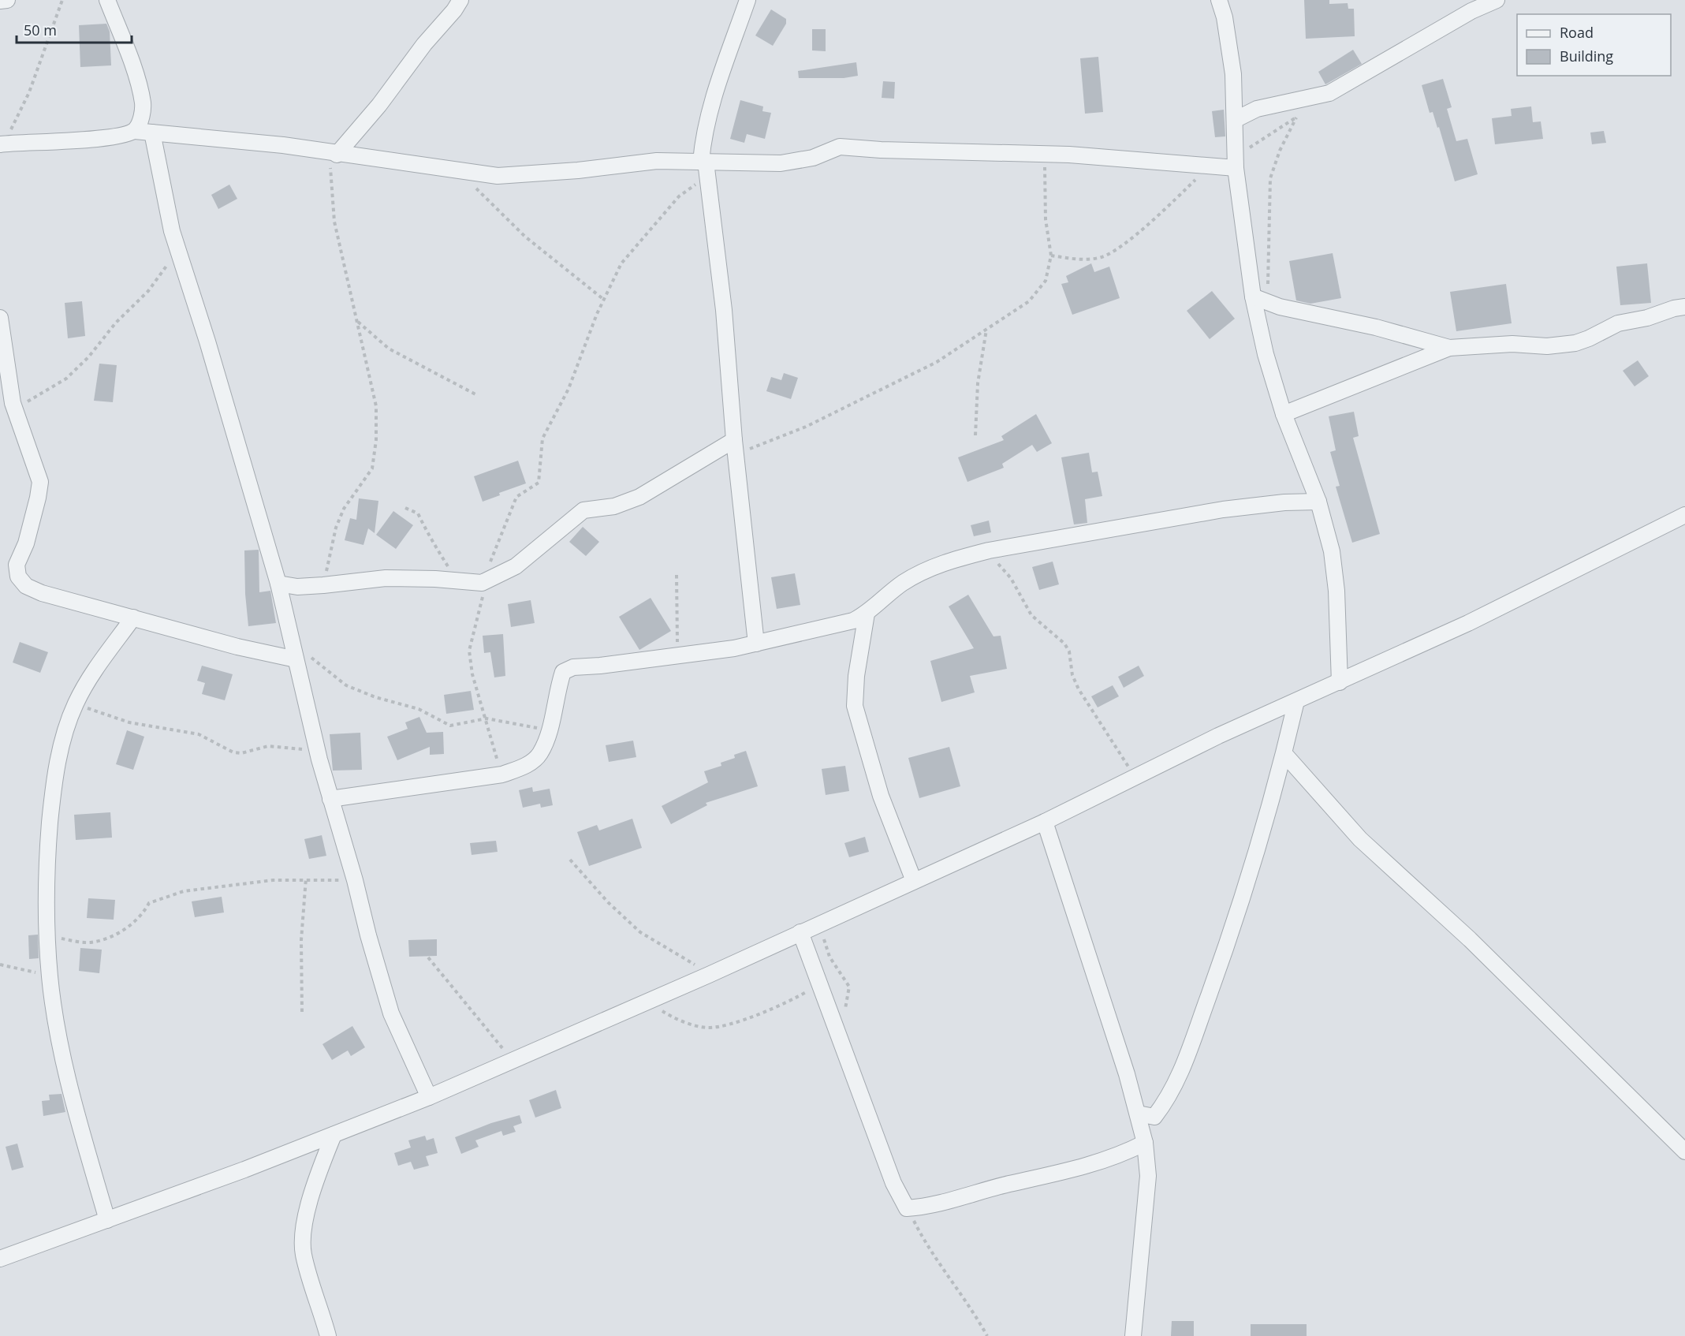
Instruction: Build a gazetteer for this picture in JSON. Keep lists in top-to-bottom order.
{
  "legend": ["Road", "Building"],
  "scale_bar": "50 m"
}
